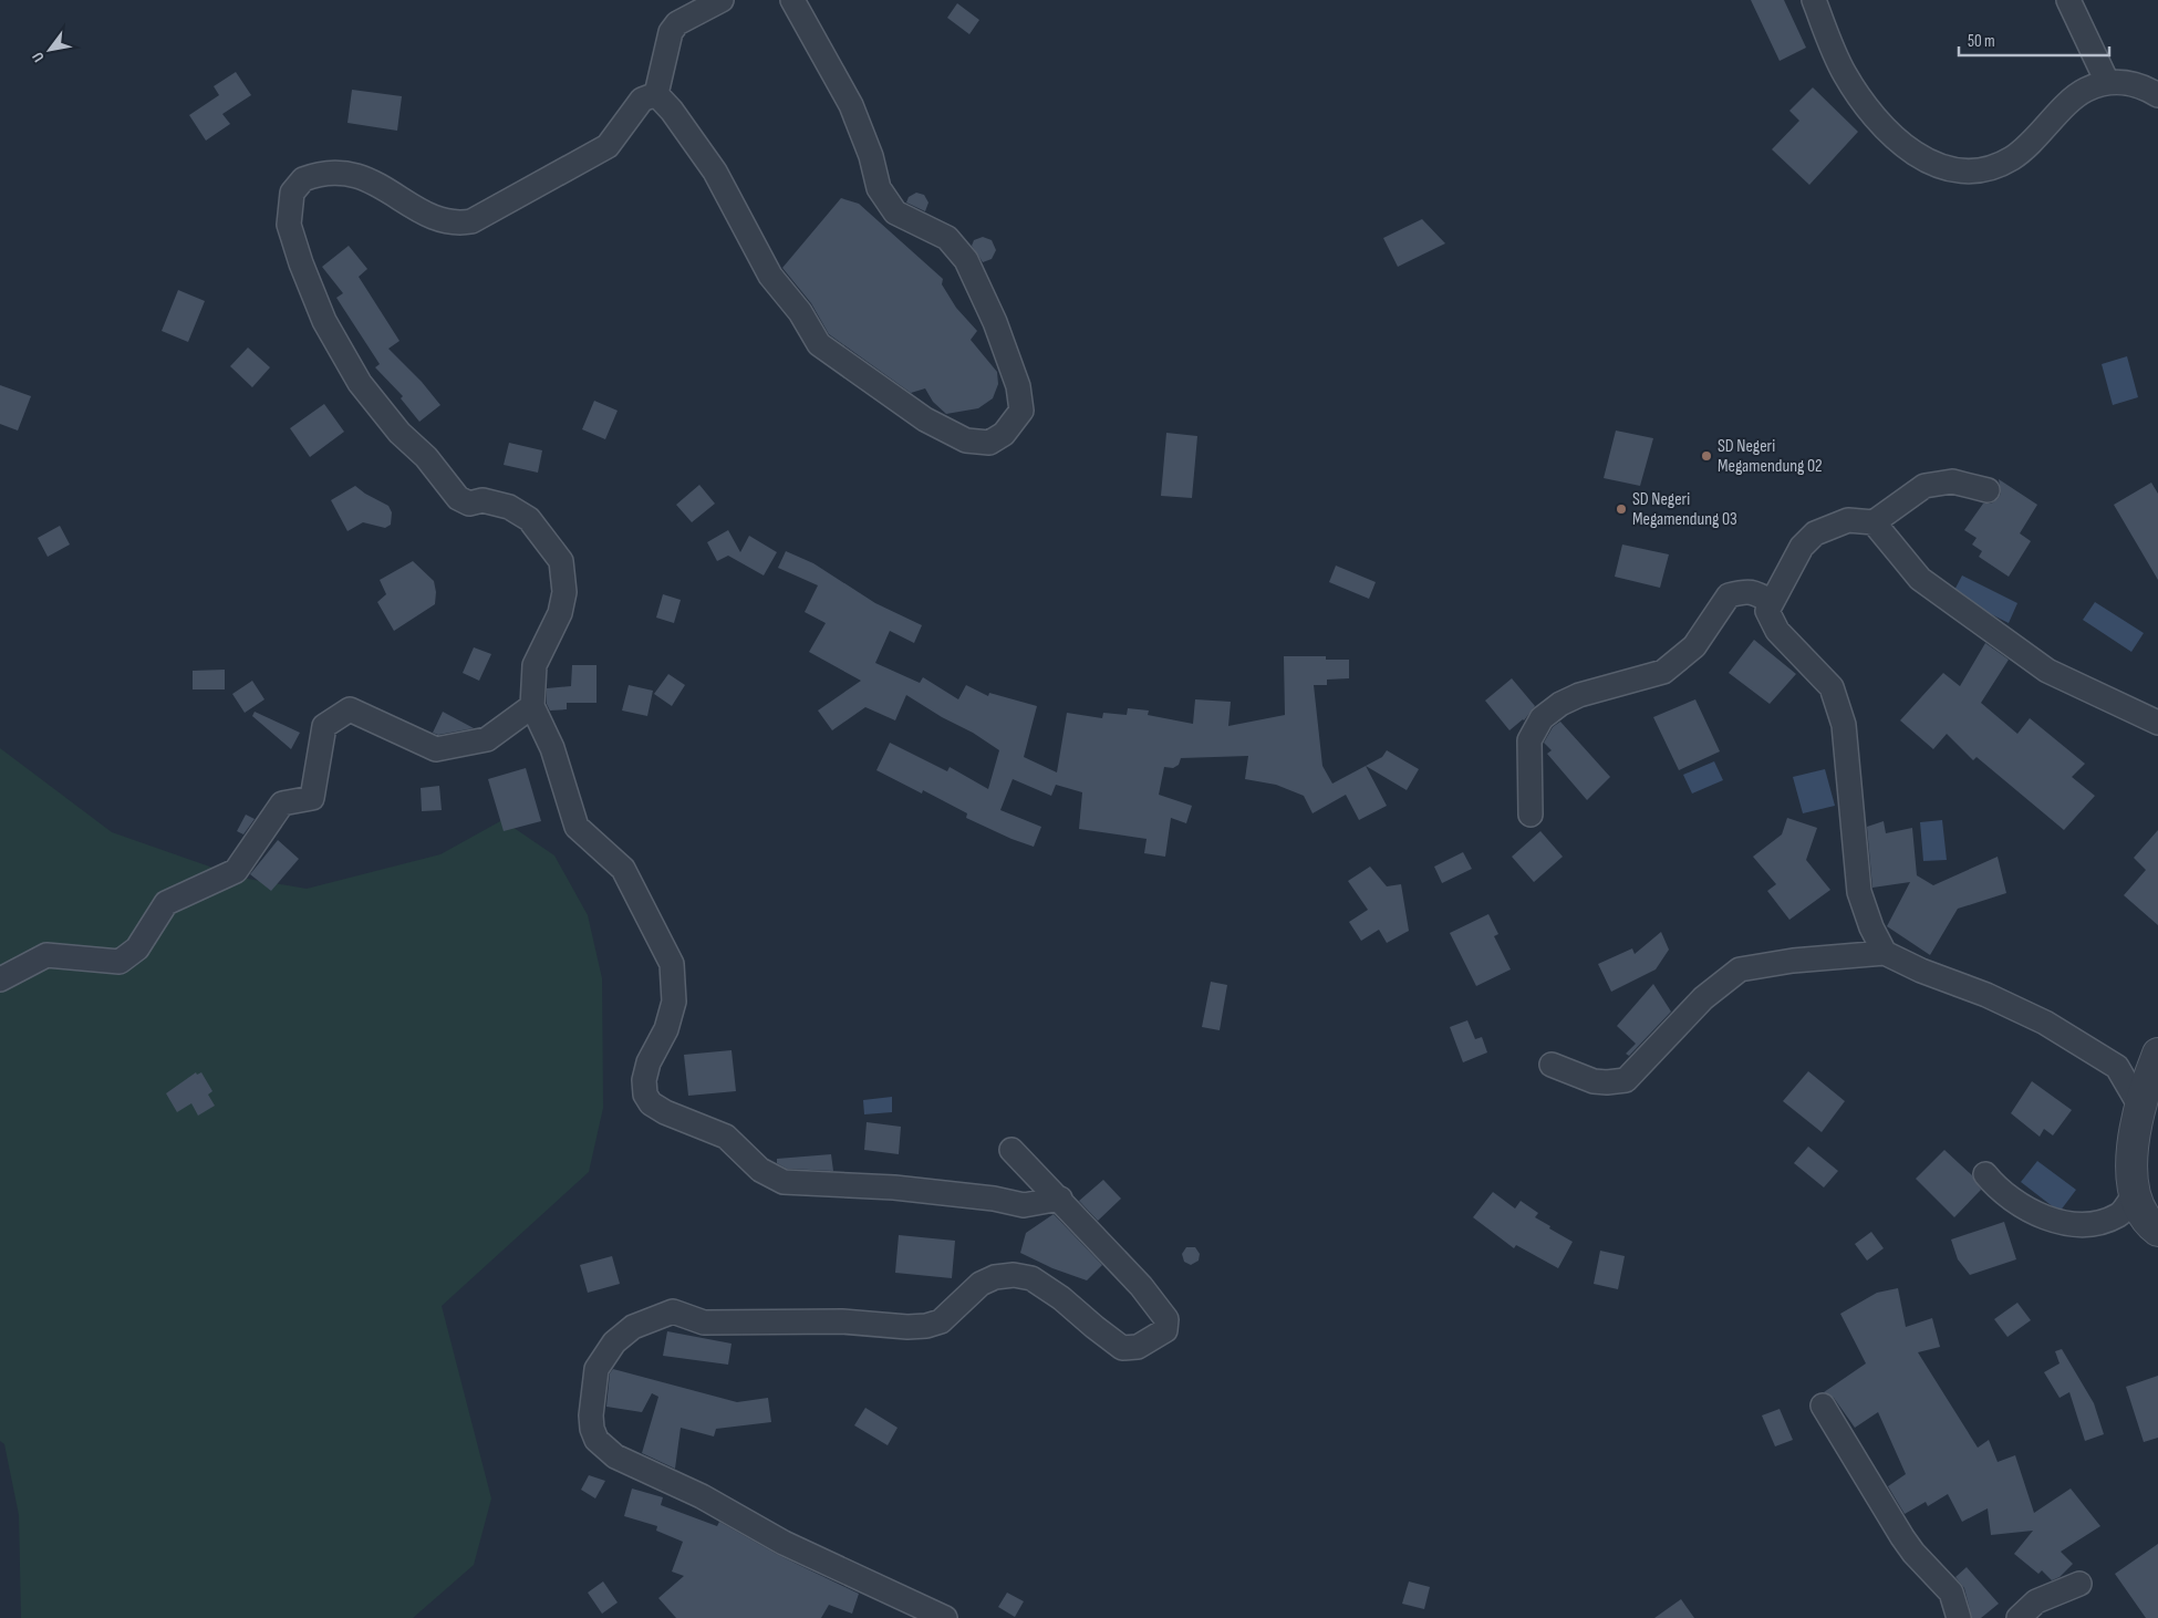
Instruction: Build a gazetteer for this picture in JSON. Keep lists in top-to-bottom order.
{
  "places": ["SD Negeri Megamendung 02", "SD Negeri Megamendung 03"],
  "scale_bar": "50 m",
  "north": "bottom left"
}
